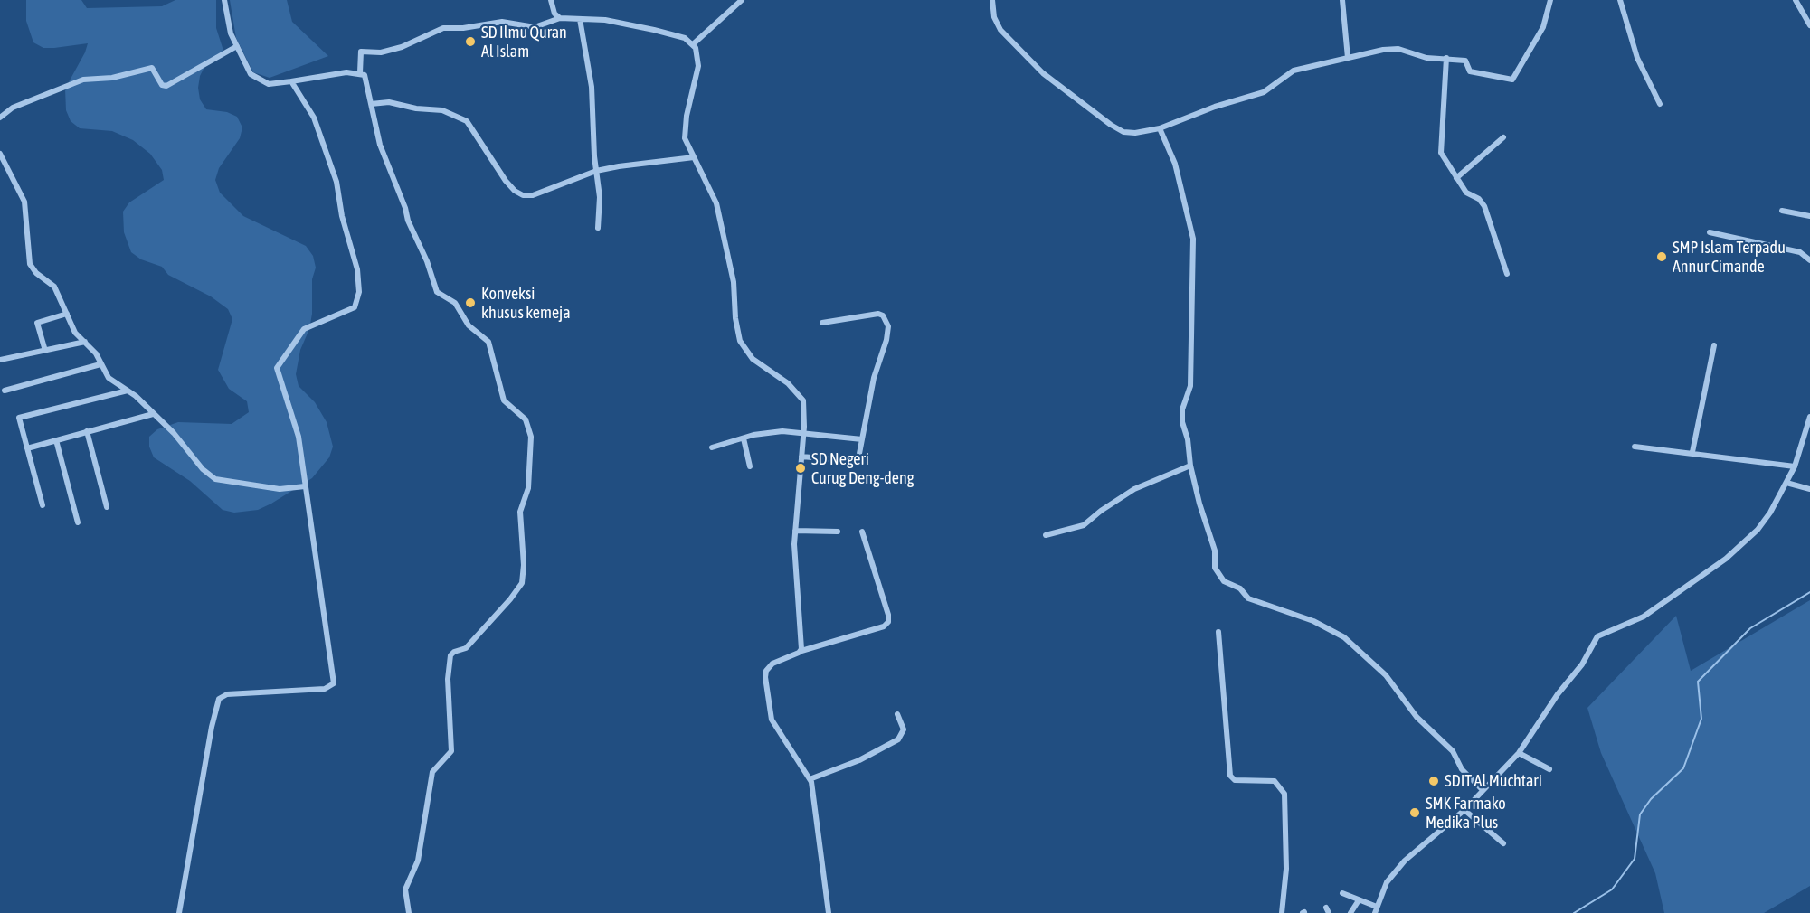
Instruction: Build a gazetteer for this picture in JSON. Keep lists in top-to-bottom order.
{
  "places": [
    "SD Ilmu Quran Al Islam",
    "SMP Islam Terpadu Annur Cimande",
    "Konveksi khusus kemeja",
    "SD Negeri Curug Deng-deng",
    "SDIT Al Muchtari",
    "SMK Farmako Medika Plus"
  ]
}
